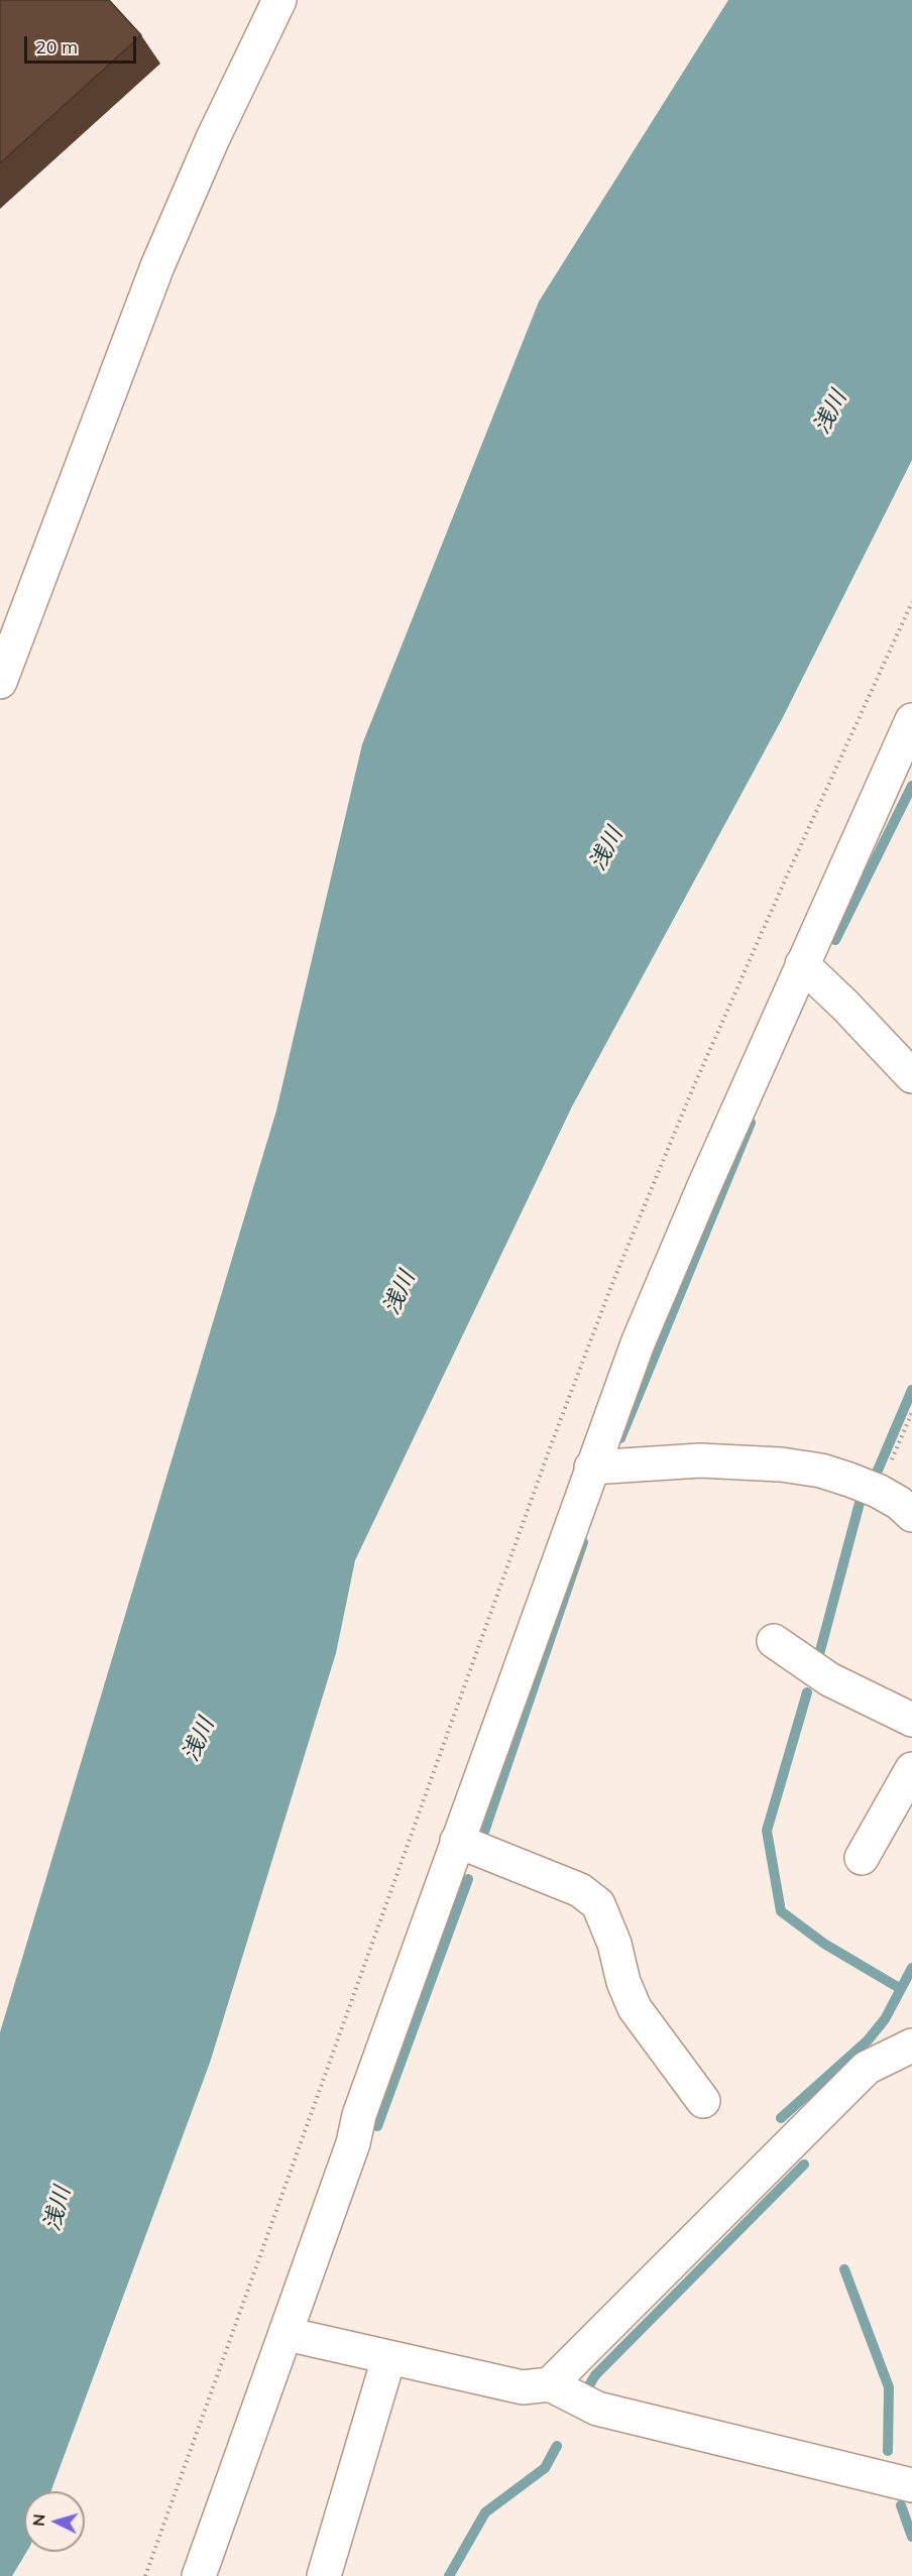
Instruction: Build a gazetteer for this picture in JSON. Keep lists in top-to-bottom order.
{
  "water": ["浅川"],
  "scale_bar": "20 m",
  "north": "left"
}
